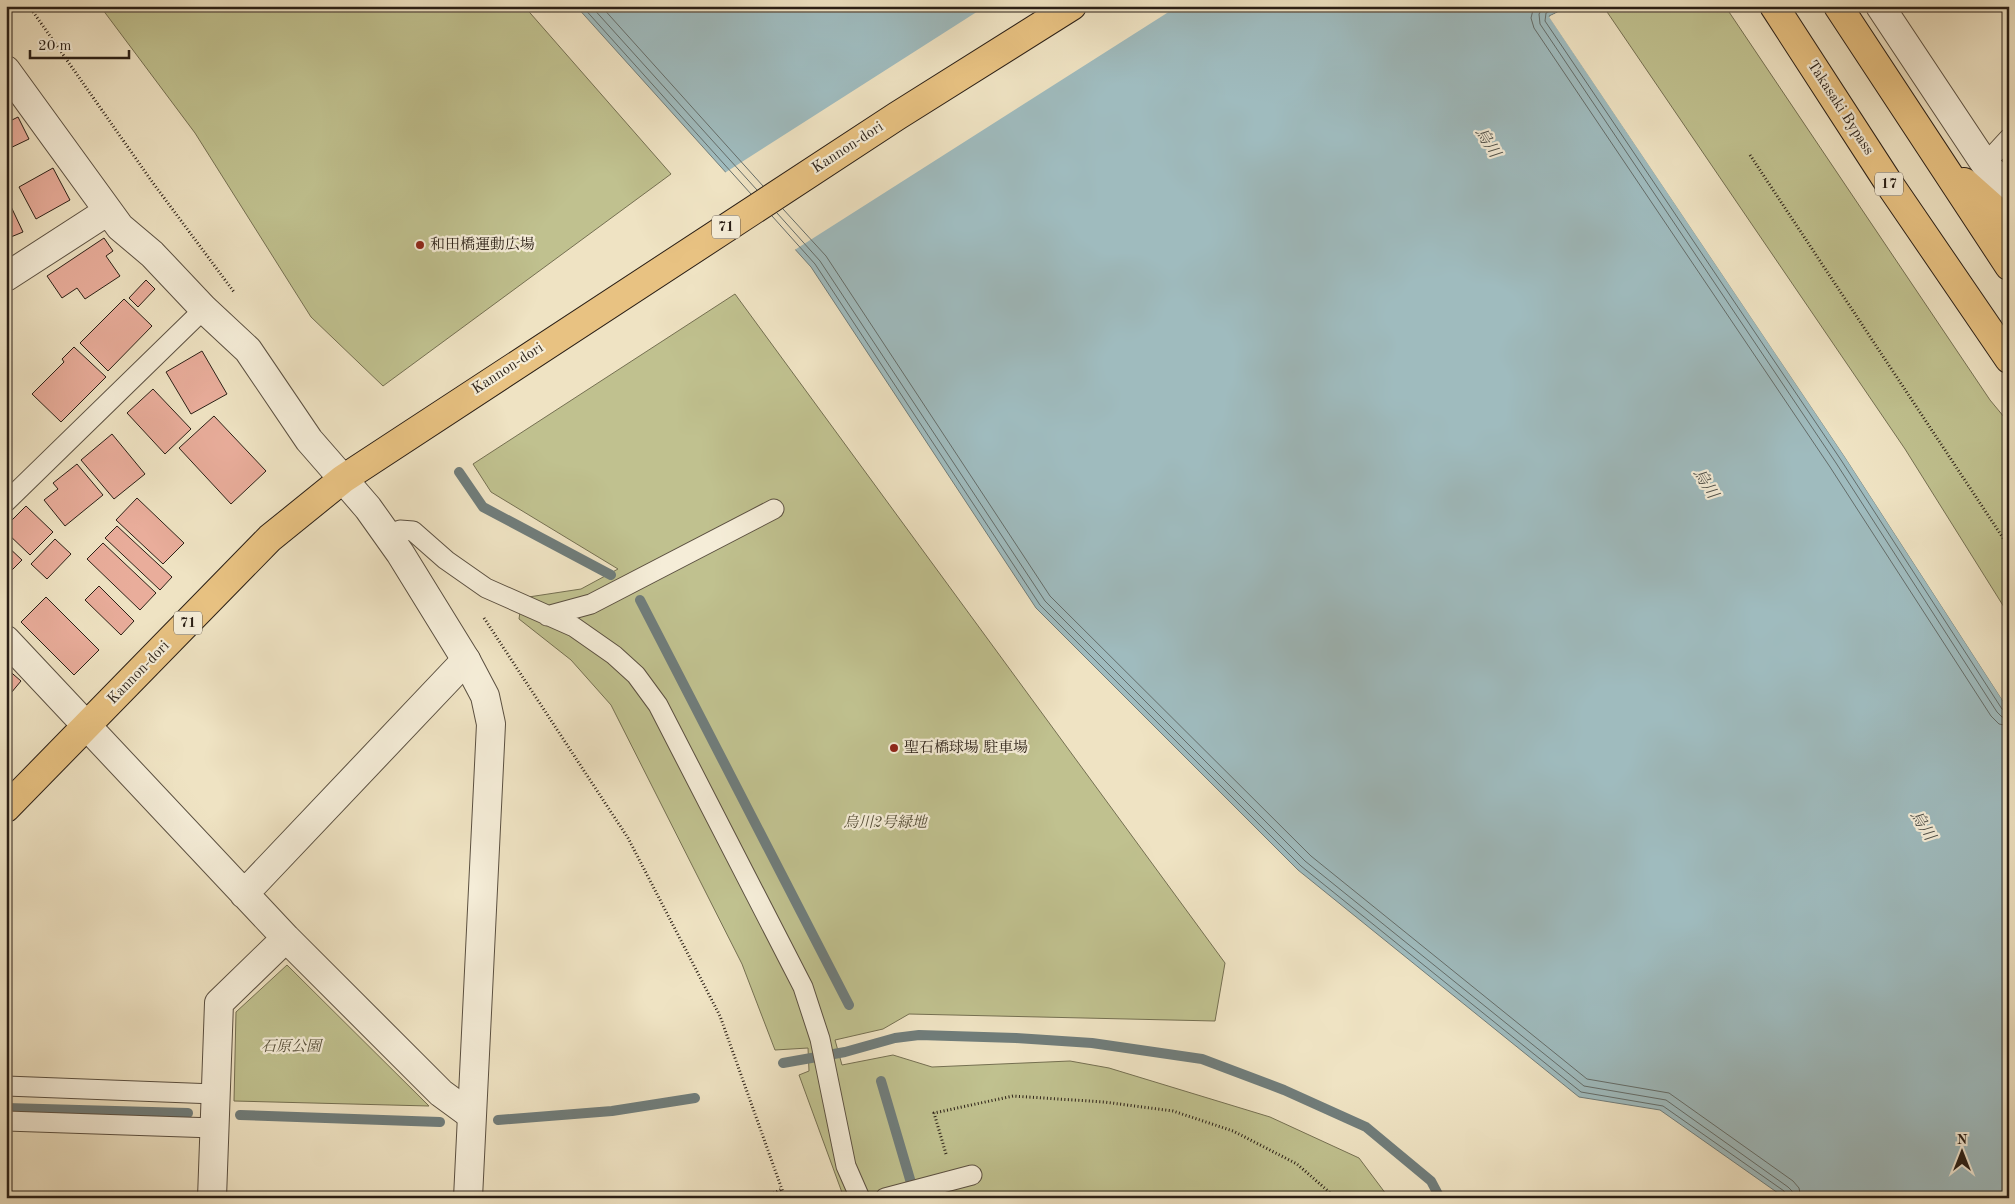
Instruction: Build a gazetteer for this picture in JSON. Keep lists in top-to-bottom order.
{
  "streets": {
    "main road": [
      "Takasaki Bypass",
      "Kannon-dori",
      "17",
      "71"
    ]
  },
  "water": ["烏川"],
  "parks": ["烏川2号緑地", "石原公園"],
  "places": ["和田橋運動広場", "聖石橋球場 駐車場"],
  "scale_bar": "20 m",
  "north": "top"
}
